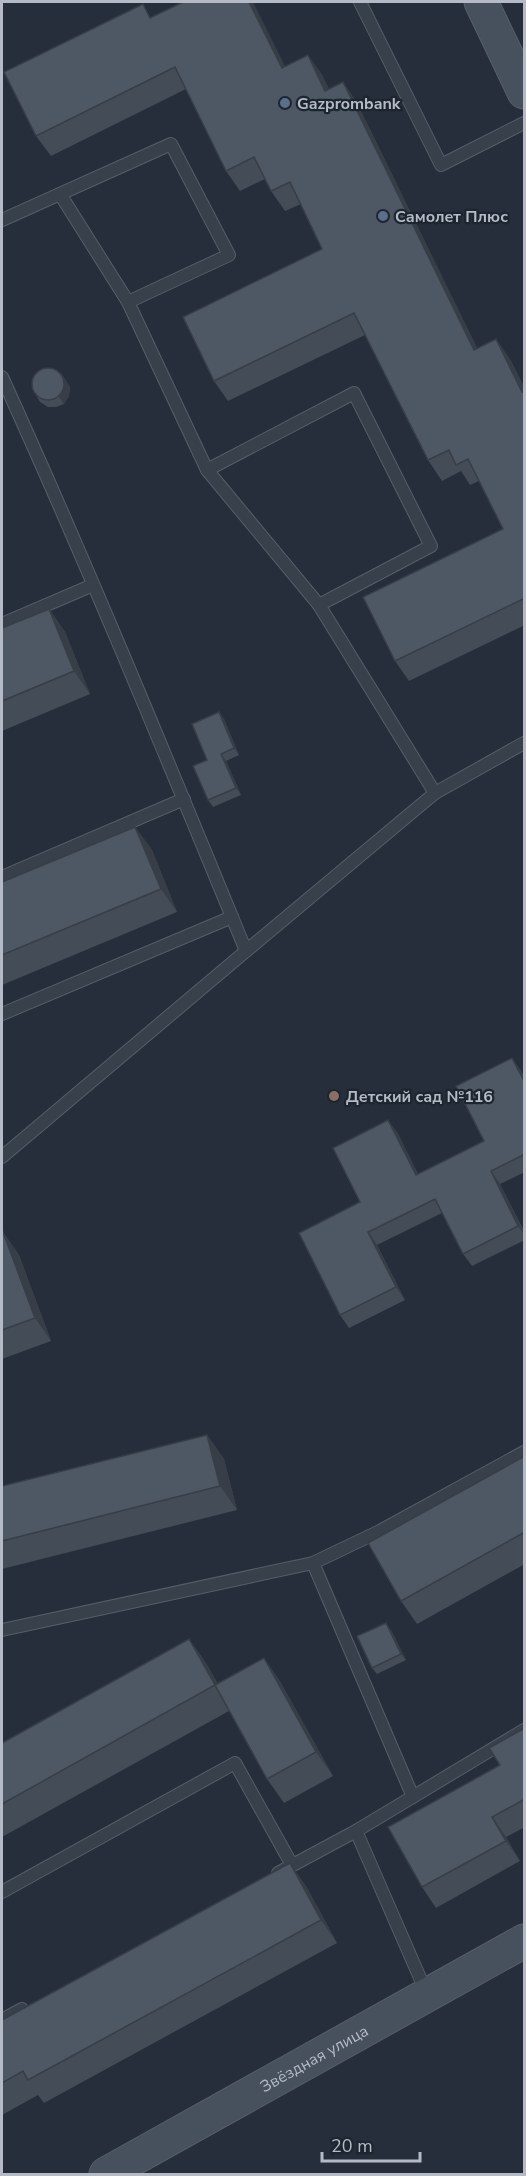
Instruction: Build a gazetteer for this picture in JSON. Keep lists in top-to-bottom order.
{
  "streets": {
    "main road": ["Звёздная улица"]
  },
  "places": ["Gazprombank", "Самолет Плюс", "Детский сад №116"],
  "scale_bar": "20 m"
}
